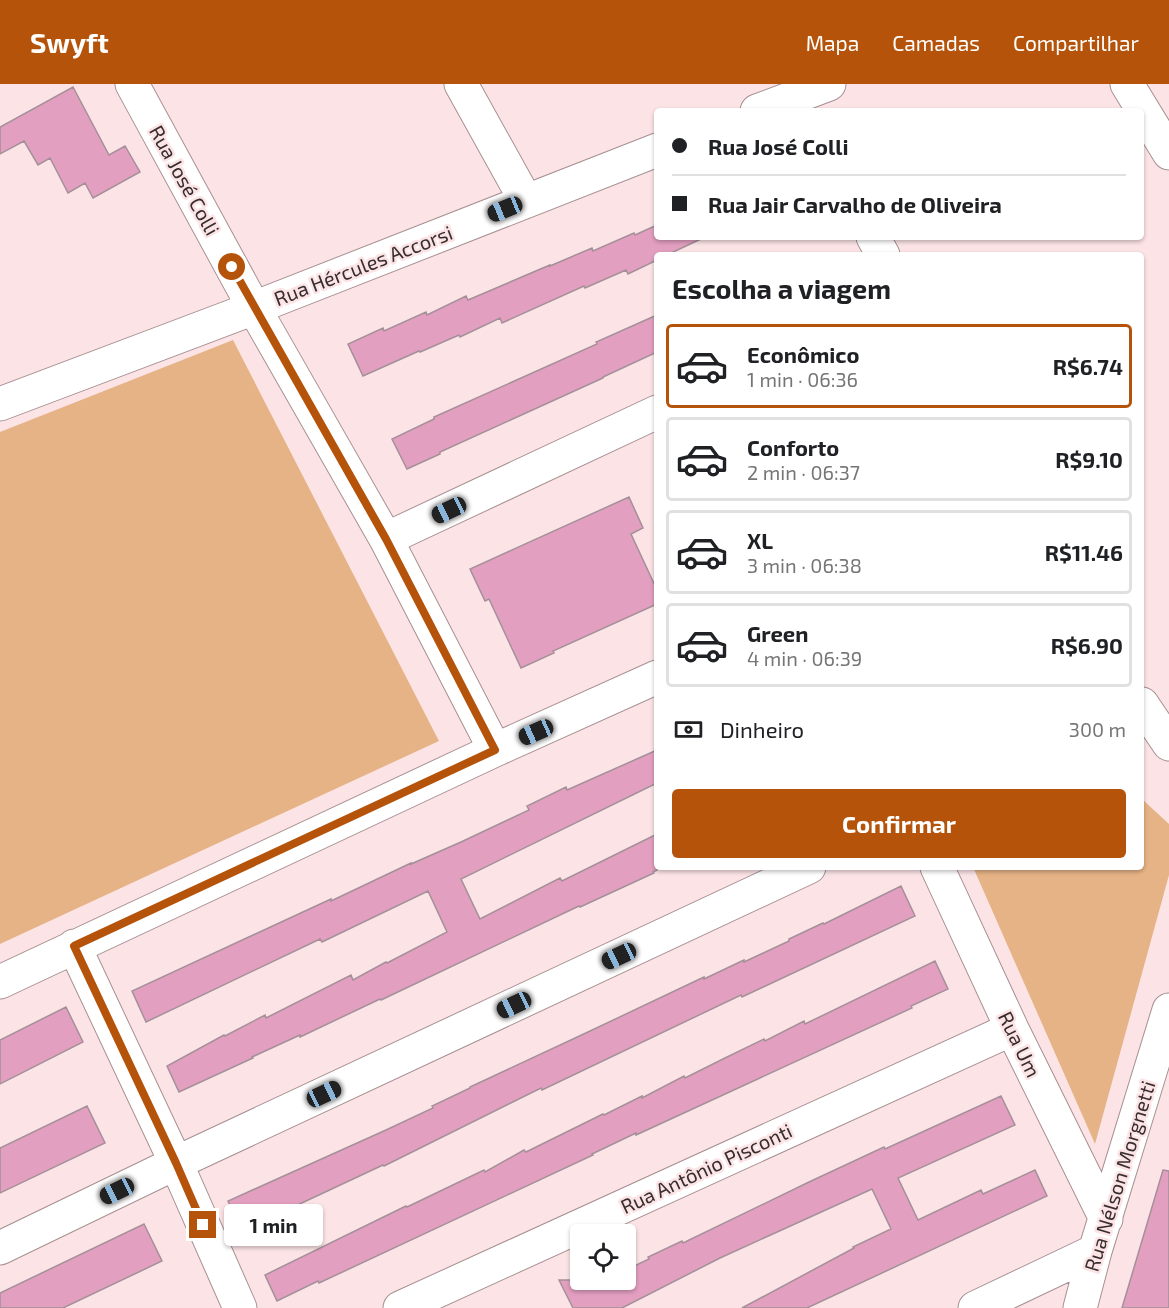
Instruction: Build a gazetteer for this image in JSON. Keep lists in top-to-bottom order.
{
  "streets": {
    "street": [
      "Rua José Colli",
      "Rua Hércules Accorsi",
      "Rua Um",
      "Rua Antônio Pisconti",
      "Rua Nélson Morgnetti"
    ]
  },
  "crossings": [
    ["Rua José Colli", "Rua Hércules Accorsi"],
    ["Rua Um", "Rua Antônio Pisconti"],
    ["Rua Um", "Rua Nélson Morgnetti"]
  ],
  "page": {
    "header": "Swyft",
    "nav": ["Mapa", "Camadas", "Compartilhar"],
    "banner": ["Rua José Colli", "Rua Jair Carvalho de Oliveira"],
    "heading": "Escolha a viagem",
    "list": [
      {
        "name": "Econômico",
        "note": "1 min · 06:36",
        "value": "R$6.74"
      },
      {
        "name": "Conforto",
        "note": "2 min · 06:37",
        "value": "R$9.10"
      },
      {
        "name": "XL",
        "note": "3 min · 06:38",
        "value": "R$11.46"
      },
      {
        "name": "Green",
        "note": "4 min · 06:39",
        "value": "R$6.90"
      }
    ],
    "pay": ["Dinheiro", "300 m"],
    "buttons": "Confirmar",
    "bubble": "1 min"
  }
}
